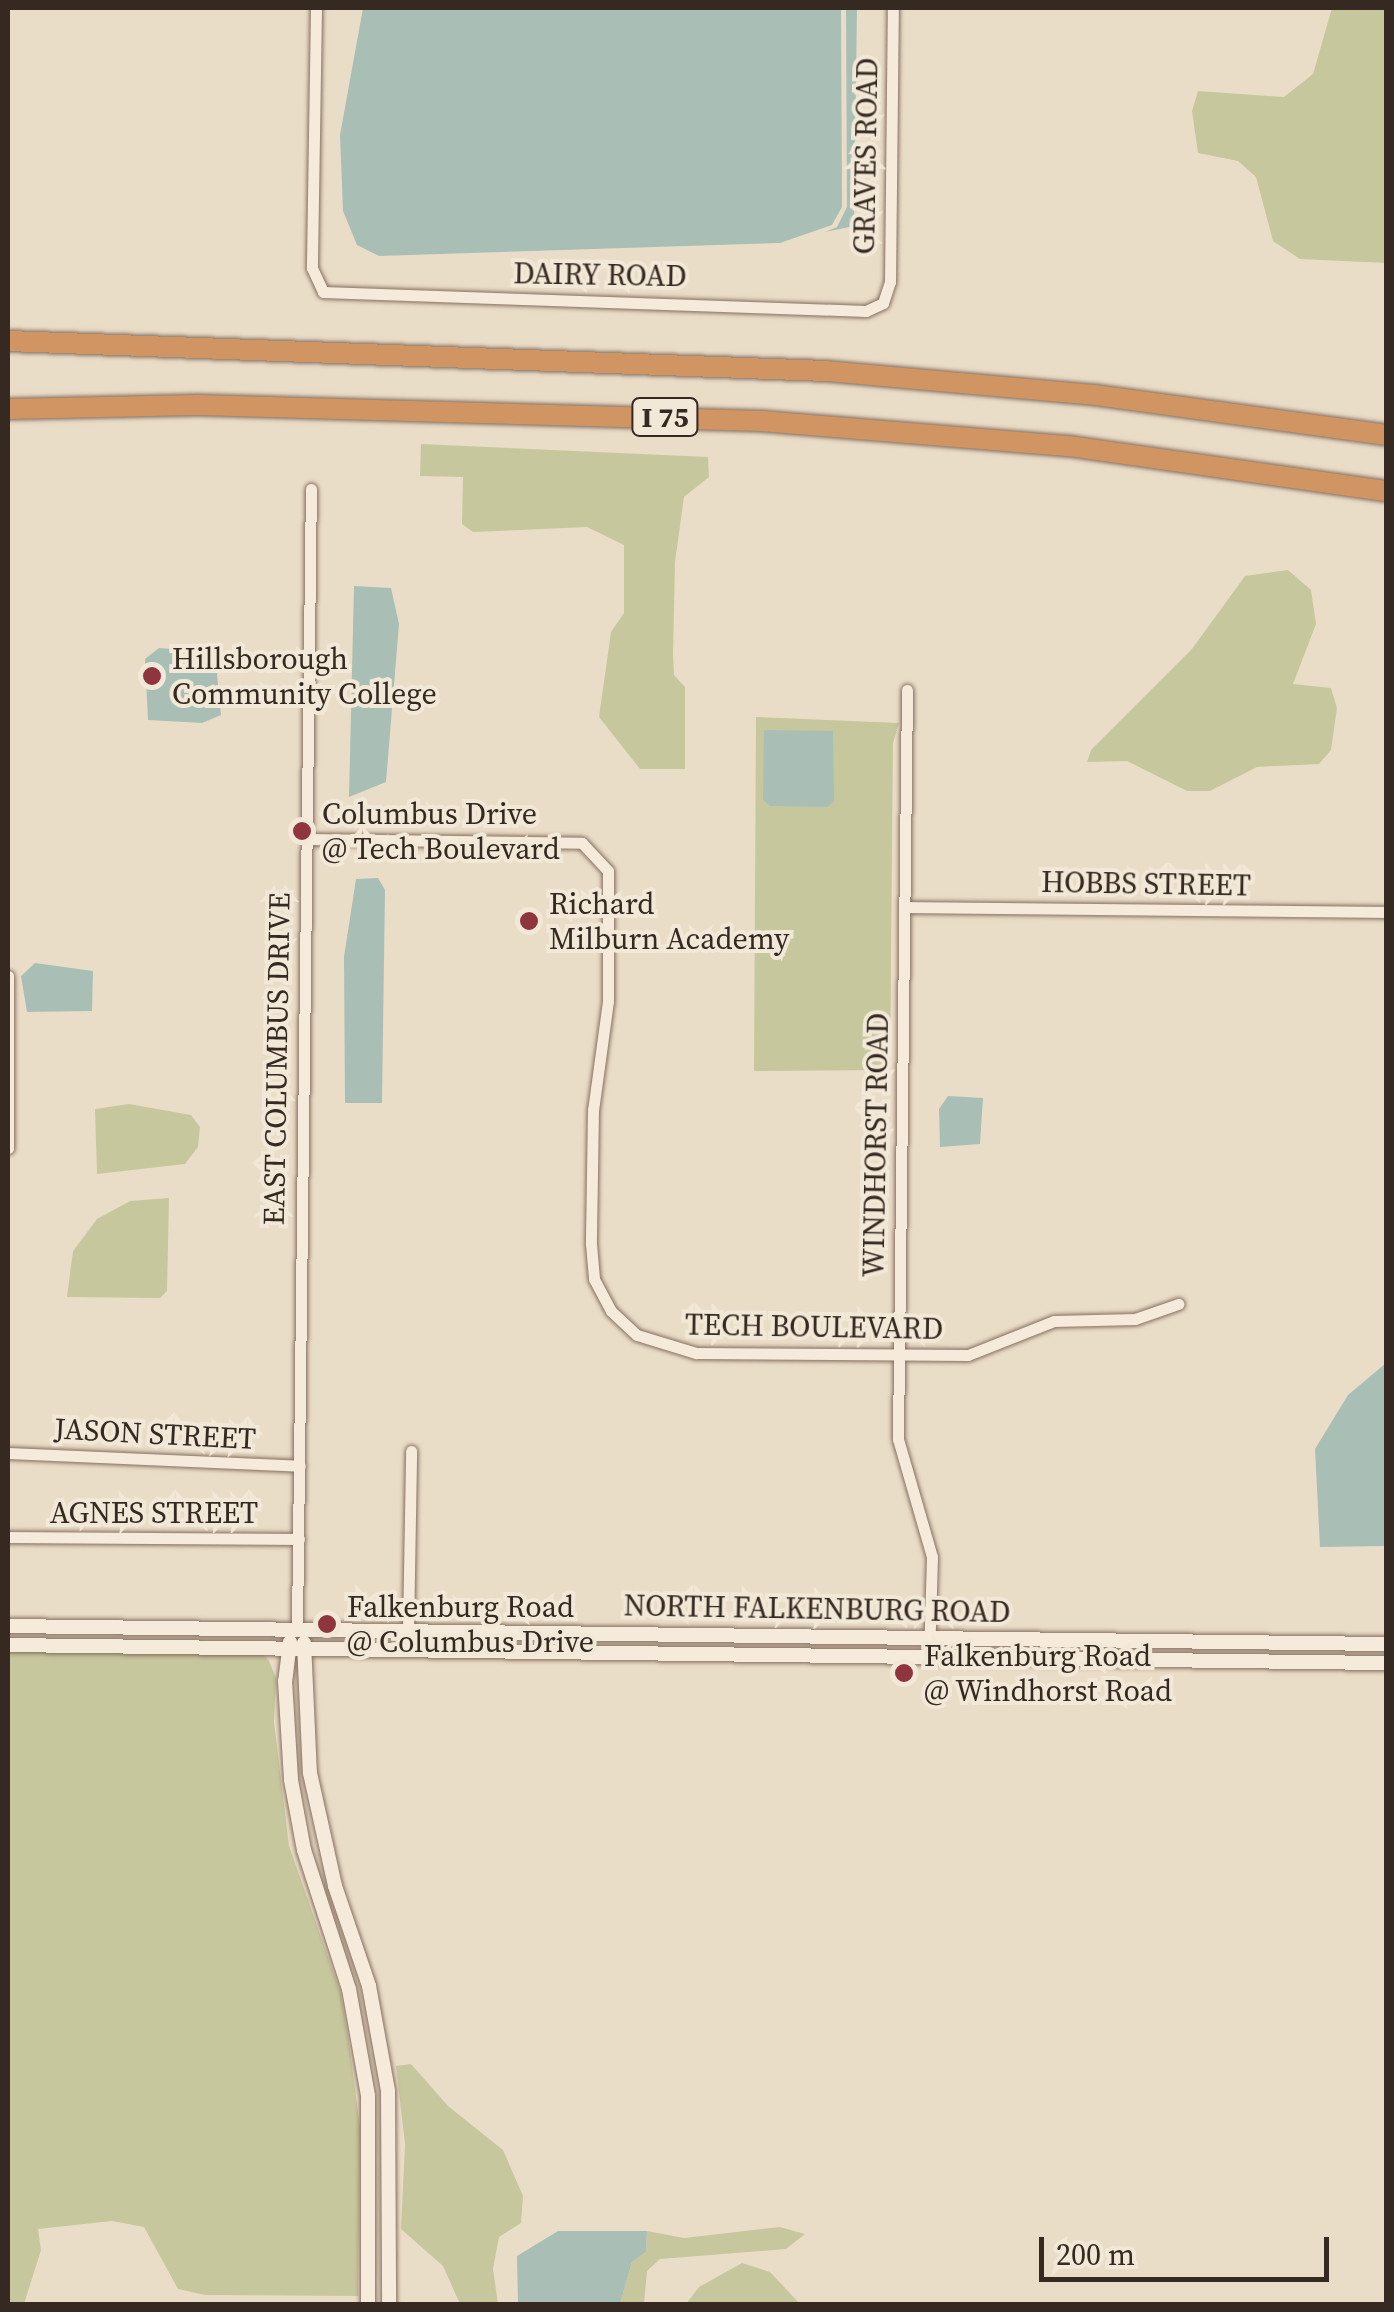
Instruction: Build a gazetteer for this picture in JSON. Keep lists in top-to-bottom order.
{
  "streets": {
    "highway": ["I 75"],
    "street": [
      "GRAVES ROAD",
      "DAIRY ROAD",
      "HOBBS STREET",
      "EAST COLUMBUS DRIVE",
      "WINDHORST ROAD",
      "TECH BOULEVARD",
      "JASON STREET",
      "AGNES STREET",
      "NORTH FALKENBURG ROAD"
    ]
  },
  "crossings": [
    ["GRAVES ROAD", "DAIRY ROAD"],
    ["HOBBS STREET", "WINDHORST ROAD"],
    ["EAST COLUMBUS DRIVE", "TECH BOULEVARD"],
    ["EAST COLUMBUS DRIVE", "JASON STREET"],
    ["EAST COLUMBUS DRIVE", "AGNES STREET"],
    ["EAST COLUMBUS DRIVE", "NORTH FALKENBURG ROAD"],
    ["WINDHORST ROAD", "TECH BOULEVARD"],
    ["WINDHORST ROAD", "NORTH FALKENBURG ROAD"]
  ],
  "places": [
    "Hillsborough Community College",
    "Columbus Drive @ Tech Boulevard",
    "Richard Milburn Academy",
    "Falkenburg Road @ Columbus Drive",
    "Falkenburg Road @ Windhorst Road"
  ],
  "scale_bar": "200 m"
}
